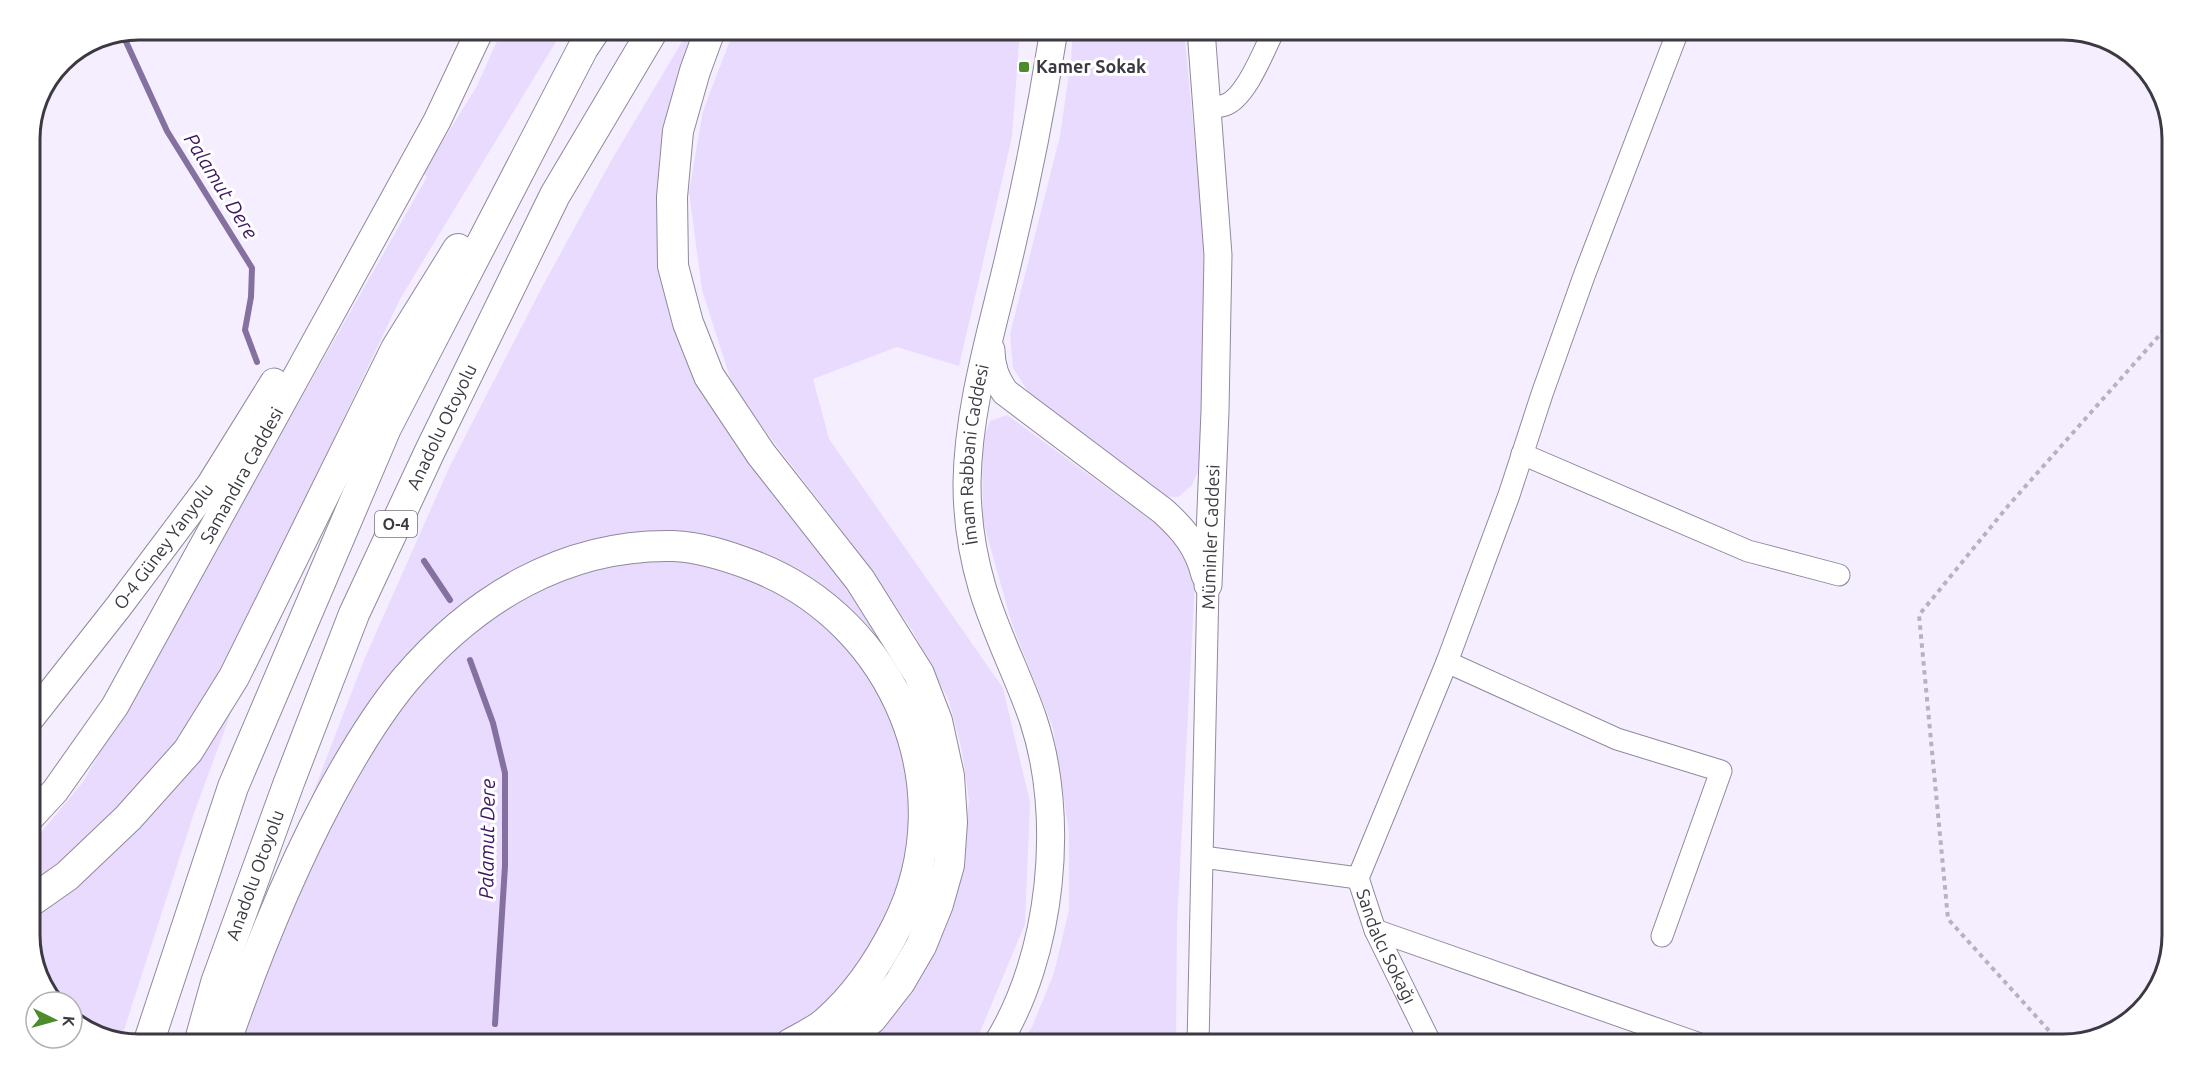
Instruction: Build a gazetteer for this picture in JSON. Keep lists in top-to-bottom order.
{
  "streets": {
    "highway": ["Anadolu Otoyolu", "O-4"],
    "main road": [
      "İmam Rabbani Caddesi",
      "Samandıra Caddesi",
      "Müminler Caddesi",
      "O-4 Güney Yanyolu"
    ],
    "street": ["Sandalcı Sokağı"]
  },
  "crossings": [
    ["Samandıra Caddesi", "O-4 Güney Yanyolu"]
  ],
  "water": ["Palamut Dere"],
  "places": {
    "transit": ["Kamer Sokak"]
  },
  "north": "right"
}
